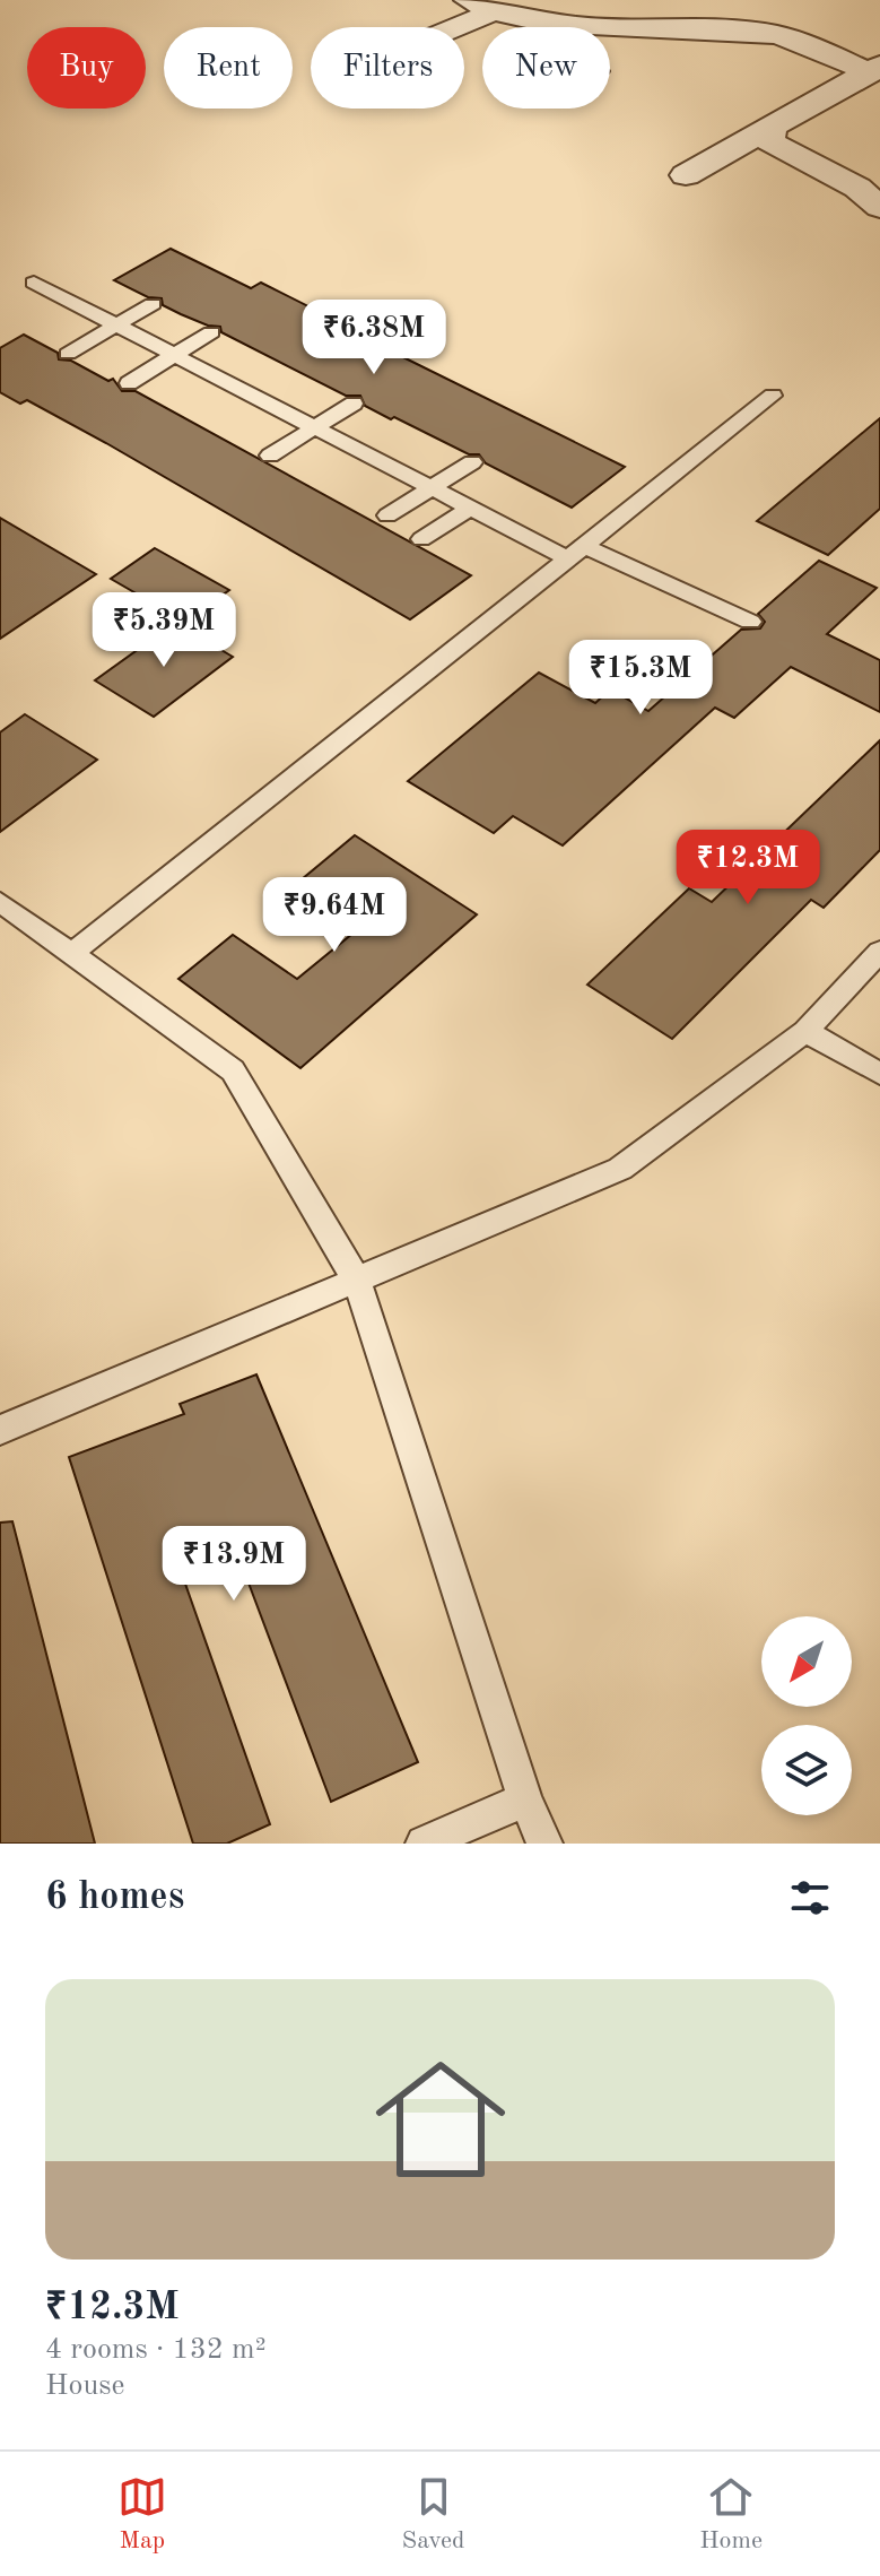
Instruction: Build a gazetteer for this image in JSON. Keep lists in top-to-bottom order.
{
  "north": "bottom left",
  "page": {
    "chip": [
      "Buy",
      "Rent",
      "Filters",
      "New"
    ],
    "price": [
      "₹6.38M",
      "₹5.39M",
      "₹15.3M",
      "₹12.3M",
      "₹9.64M",
      "₹13.9M"
    ],
    "heading": "6 homes",
    "list": [
      {
        "name": "₹12.3M",
        "note": "4 rooms · 132 m² · House"
      }
    ],
    "tabs": ["Map", "Saved", "Home"]
  }
}
